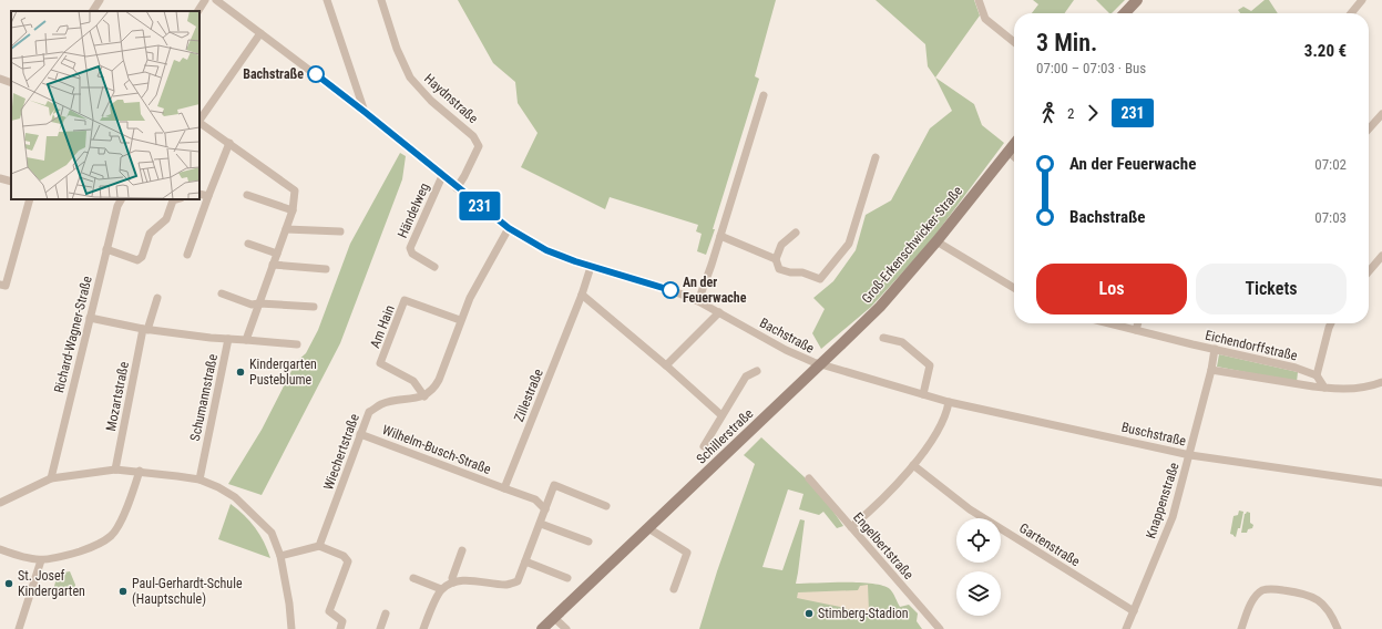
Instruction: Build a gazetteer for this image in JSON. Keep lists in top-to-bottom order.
{
  "streets": {
    "main road": ["Groß-Erkenschwicker-Straße", "Schillerstraße"],
    "street": [
      "Haydnstraße",
      "Händelweg",
      "Am Hain",
      "Richard-Wagner-Straße",
      "Bachstraße",
      "Eichendorffstraße",
      "Zillestraße",
      "Mozartstraße",
      "Schumannstraße",
      "Buschstraße",
      "Wilhelm-Busch-Straße",
      "Wiechertstraße",
      "Knappenstraße",
      "Gartenstraße",
      "Engelbertstraße"
    ]
  },
  "crossings": [
    ["Haydnstraße", "Bachstraße"],
    ["Händelweg", "Bachstraße"],
    ["Groß-Erkenschwicker-Straße", "Bachstraße"],
    ["Groß-Erkenschwicker-Straße", "Buschstraße"],
    ["Groß-Erkenschwicker-Straße", "Schillerstraße"],
    ["Am Hain", "Wiechertstraße"],
    ["Bachstraße", "Zillestraße"],
    ["Bachstraße", "Buschstraße"],
    ["Bachstraße", "Schillerstraße"],
    ["Eichendorffstraße", "Knappenstraße"],
    ["Zillestraße", "Wilhelm-Busch-Straße"],
    ["Buschstraße", "Schillerstraße"],
    ["Buschstraße", "Knappenstraße"],
    ["Wilhelm-Busch-Straße", "Wiechertstraße"],
    ["Knappenstraße", "Gartenstraße"]
  ],
  "places": [
    "Bachstraße",
    "An der Feuerwache",
    "Kindergarten Pusteblume",
    "St. Josef Kindergarten",
    "Paul-Gerhardt-Schule (Hauptschule)",
    "Stimberg-Stadion"
  ],
  "lines": ["bus line 231"],
  "page": {
    "on_map": "231",
    "heading": ["3 Min.", "07:00 – 07:03 · Bus", "3.20 €"],
    "legs": ["2", "231"],
    "list": [
      {
        "name": "An der Feuerwache",
        "value": "07:02"
      },
      {
        "name": "Bachstraße",
        "value": "07:03"
      }
    ],
    "buttons": ["Los", "Tickets"]
  }
}
